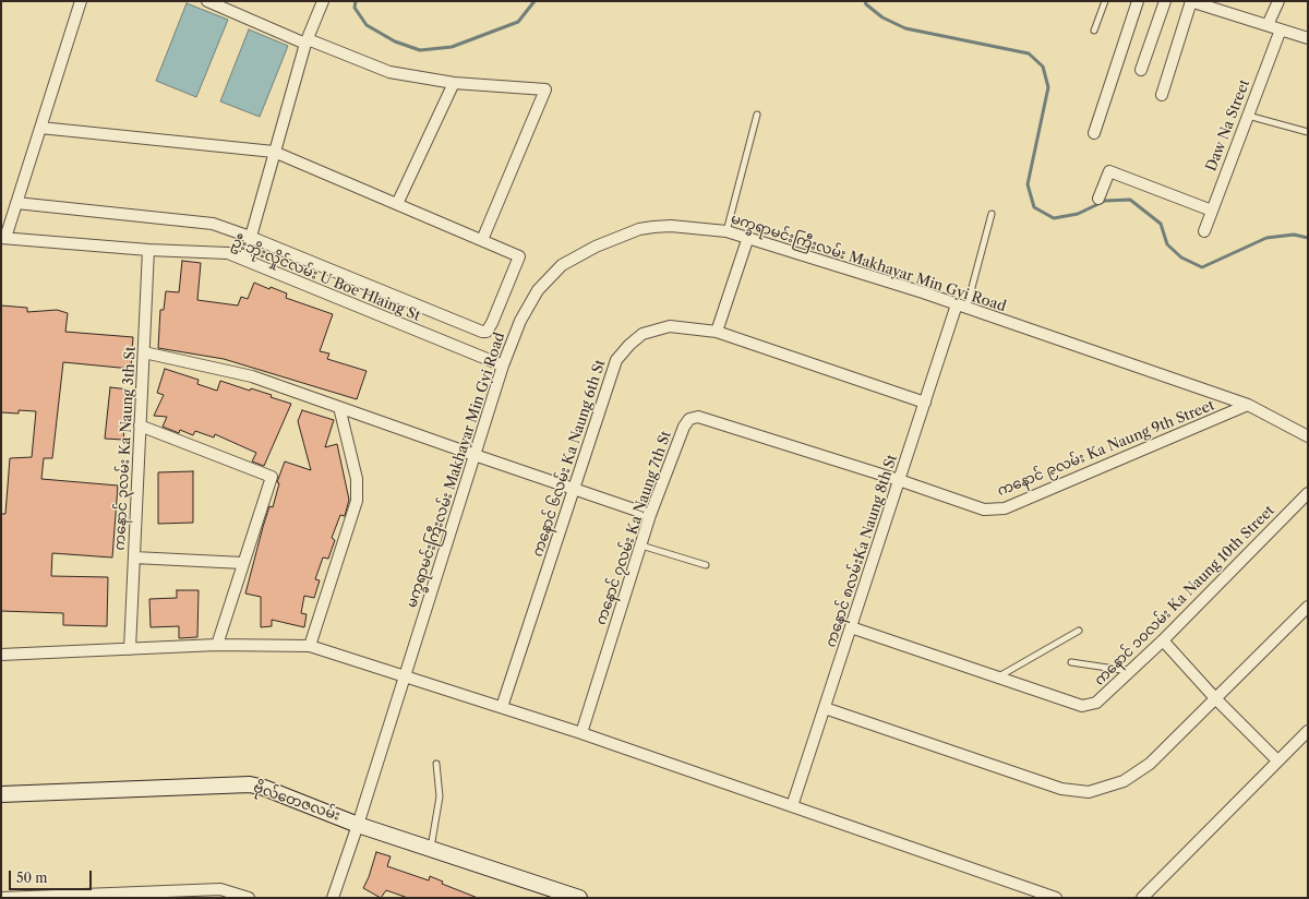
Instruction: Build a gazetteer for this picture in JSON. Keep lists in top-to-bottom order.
{
  "streets": {
    "main road": ["ဗိုလ်တေဇလမ်း"],
    "street": [
      "Daw Na Street",
      "မက္ခရာမင်းကြီးလမ်း Makhayar Min Gyi Road",
      "ဦးဘိုးလှိုင်လမ်း U Boe Hlaing St",
      "ကနောင် ၃လမ်း Ka Naung 3th St",
      "ကနောင် ၉လမ်း Ka Naung 9th Street",
      "ကနောင် ၆လမ်း Ka Naung 6th St",
      "ကနောင် ၇လမ်း Ka Naung 7th St",
      "ကနောင် ၈လမ်းKa Naung 8th St",
      "ကနောင် ၁၀လမ်း Ka Naung 10th Street"
    ]
  },
  "crossings": [
    ["မက္ခရာမင်းကြီးလမ်း Makhayar Min Gyi Road", "ဦးဘိုးလှိုင်လမ်း U Boe Hlaing St"],
    ["မက္ခရာမင်းကြီးလမ်း Makhayar Min Gyi Road", "ကနောင် ၉လမ်း Ka Naung 9th Street"],
    ["မက္ခရာမင်းကြီးလမ်း Makhayar Min Gyi Road", "ကနောင် ၈လမ်းKa Naung 8th St"],
    ["မက္ခရာမင်းကြီးလမ်း Makhayar Min Gyi Road", "ဗိုလ်တေဇလမ်း"],
    ["ဦးဘိုးလှိုင်လမ်း U Boe Hlaing St", "ကနောင် ၃လမ်း Ka Naung 3th St"],
    ["ကနောင် ၉လမ်း Ka Naung 9th Street", "ကနောင် ၇လမ်း Ka Naung 7th St"],
    ["ကနောင် ၉လမ်း Ka Naung 9th Street", "ကနောင် ၈လမ်းKa Naung 8th St"],
    ["ကနောင် ၆လမ်း Ka Naung 6th St", "ကနောင် ၈လမ်းKa Naung 8th St"],
    ["ကနောင် ၇လမ်း Ka Naung 7th St", "ကနောင် ၈လမ်းKa Naung 8th St"],
    ["ကနောင် ၈လမ်းKa Naung 8th St", "ကနောင် ၁၀လမ်း Ka Naung 10th Street"]
  ],
  "scale_bar": "50 m"
}
